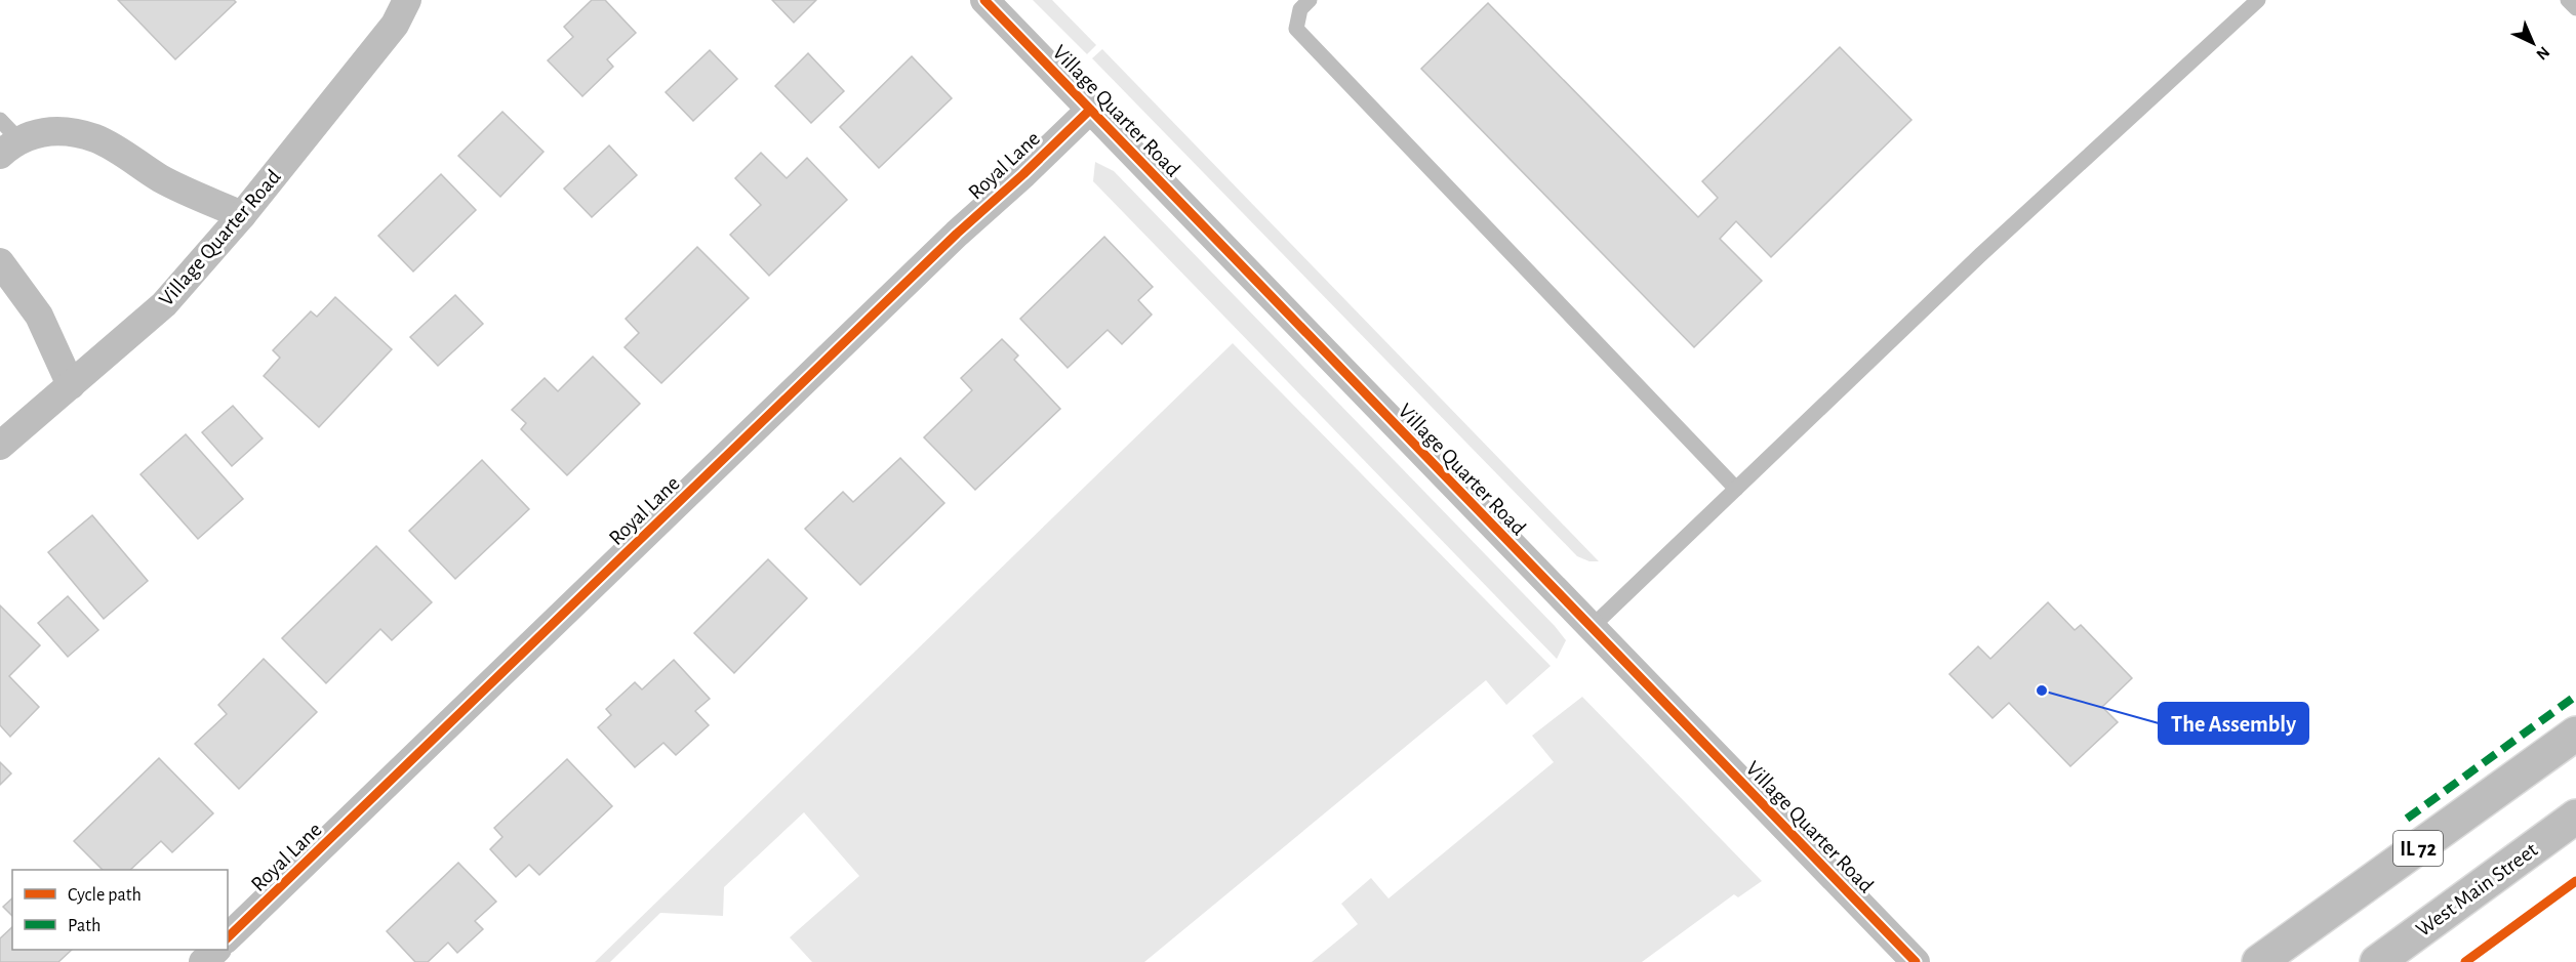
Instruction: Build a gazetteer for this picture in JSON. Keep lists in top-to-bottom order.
{
  "streets": {
    "main road": ["IL 72", "West Main Street"],
    "street": ["Village Quarter Road", "Royal Lane"]
  },
  "crossings": [
    ["Village Quarter Road", "Royal Lane"]
  ],
  "places": ["The Assembly"],
  "legend": ["Cycle path", "Path"],
  "north": "bottom right"
}
